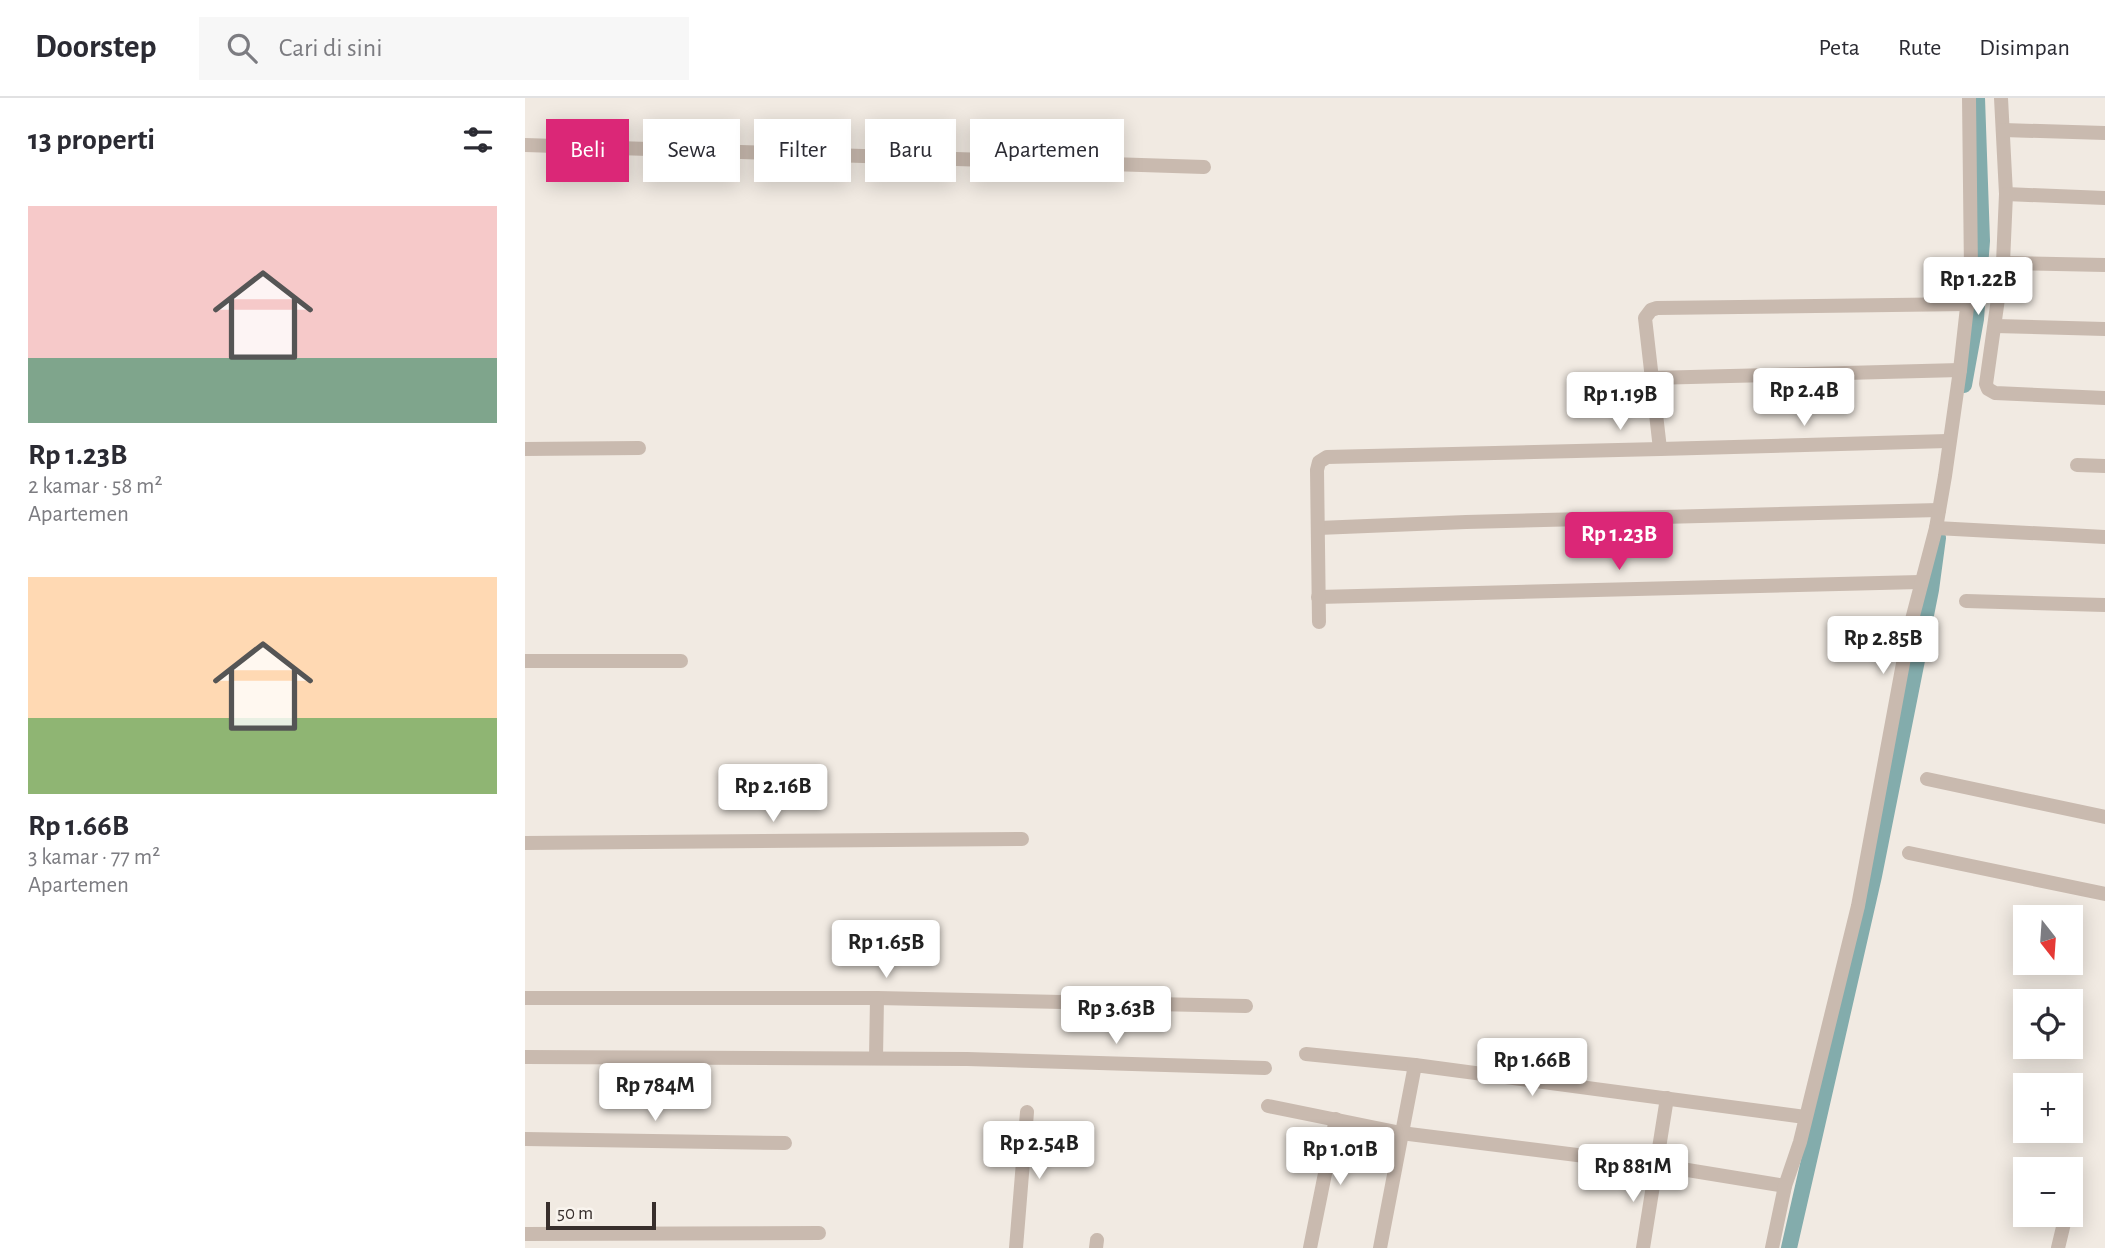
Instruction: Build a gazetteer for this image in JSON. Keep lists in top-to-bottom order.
{
  "scale_bar": "50 m",
  "north": "bottom",
  "page": {
    "header": "Doorstep",
    "search": "Cari di sini",
    "nav": ["Peta", "Rute", "Disimpan"],
    "heading": "13 properti",
    "chip": [
      "Beli",
      "Sewa",
      "Filter",
      "Baru",
      "Apartemen"
    ],
    "list": [
      {
        "name": "Rp 1.23B",
        "note": "2 kamar · 58 m² · Apartemen"
      },
      {
        "name": "Rp 1.66B",
        "note": "3 kamar · 77 m² · Apartemen"
      }
    ],
    "price": [
      "Rp 1.22B",
      "Rp 2.4B",
      "Rp 1.19B",
      "Rp 1.23B",
      "Rp 2.85B",
      "Rp 2.16B",
      "Rp 1.65B",
      "Rp 3.63B",
      "Rp 1.66B",
      "Rp 784M",
      "Rp 2.54B",
      "Rp 1.01B",
      "Rp 881M"
    ],
    "map_buttons": ["+", "−"],
    "scale": "50 m"
  }
}
